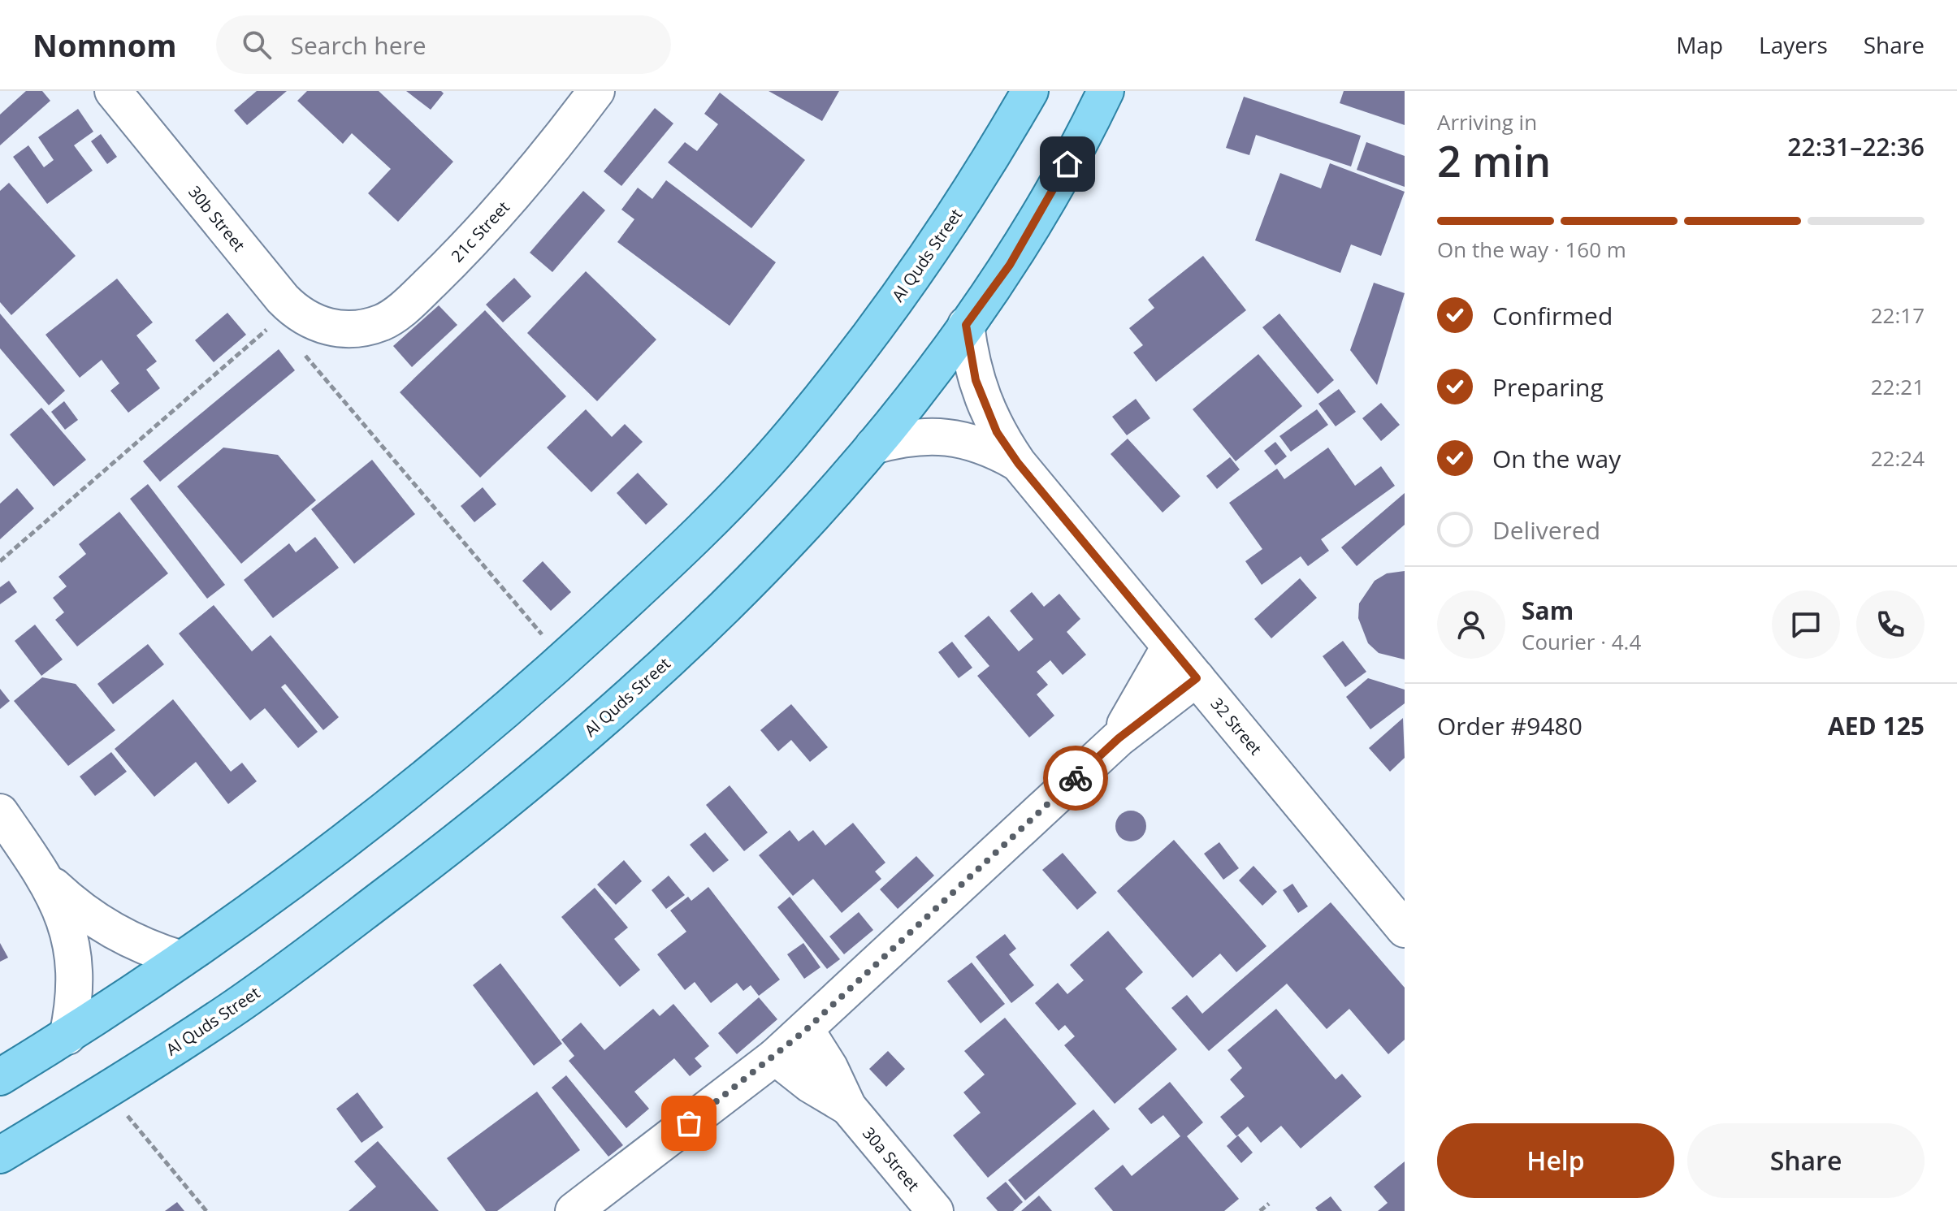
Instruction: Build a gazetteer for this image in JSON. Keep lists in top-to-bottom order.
{
  "streets": {
    "main road": ["Al Quds Street"],
    "street": [
      "30b Street",
      "21c Street",
      "32 Street",
      "30a Street"
    ]
  },
  "crossings": [
    ["30b Street", "21c Street"],
    ["Al Quds Street", "32 Street"]
  ],
  "page": {
    "header": "Nomnom",
    "search": "Search here",
    "nav": ["Map", "Layers", "Share"],
    "heading": ["2 min", "Arriving in", "22:31–22:36"],
    "panel": [
      "Sam",
      "Courier · 4.4",
      "Order #9480",
      "AED 125"
    ],
    "bar": "On the way · 160 m",
    "list": [
      ["Confirmed", "22:17"],
      ["Preparing", "22:21"],
      ["On the way", "22:24"],
      "Delivered"
    ],
    "buttons": ["Help", "Share"]
  }
}
